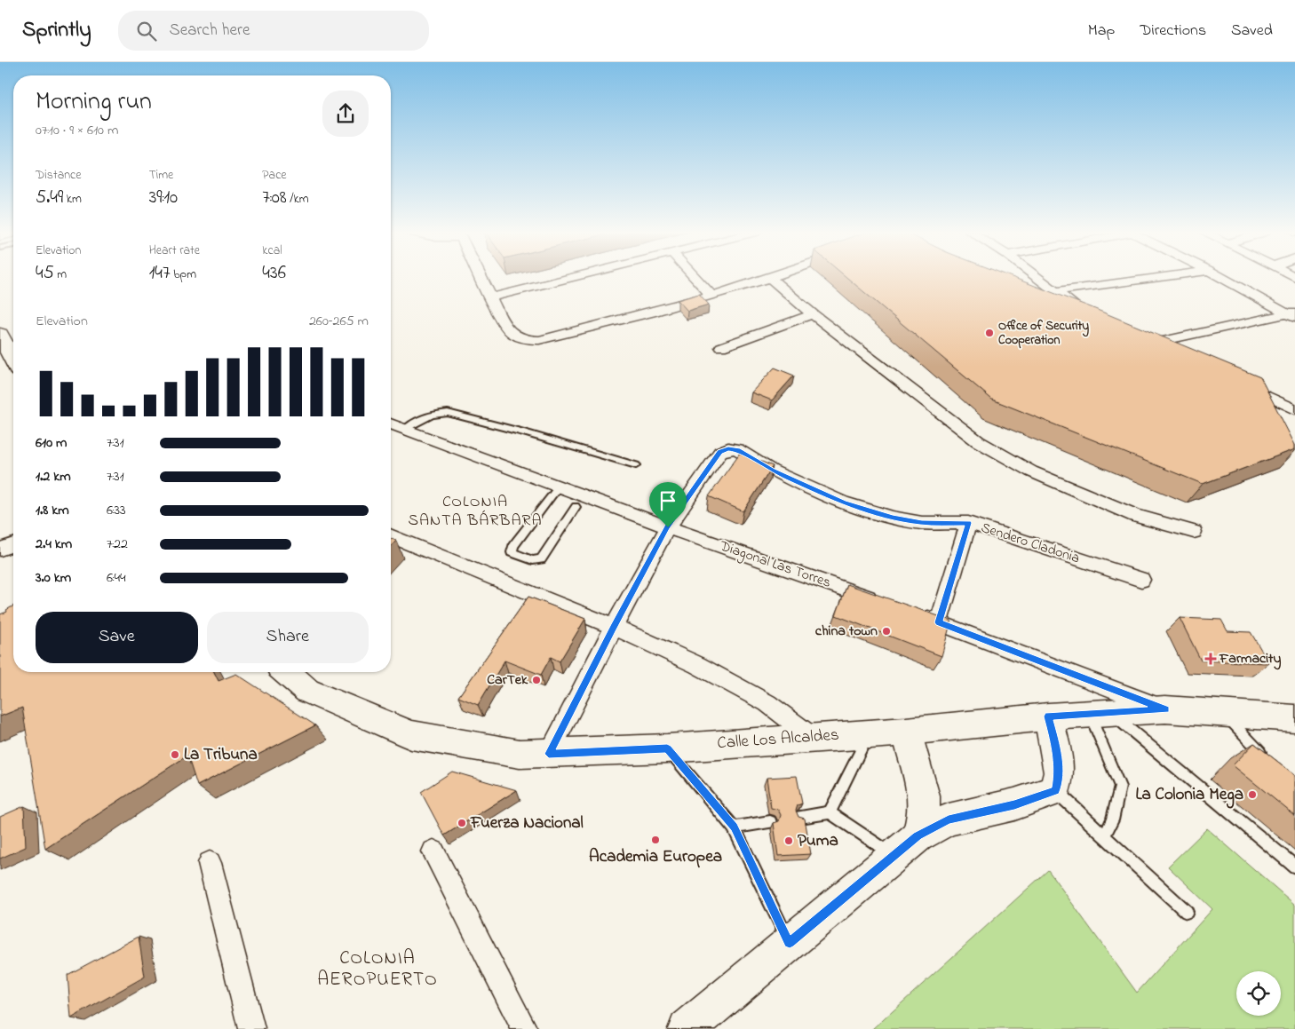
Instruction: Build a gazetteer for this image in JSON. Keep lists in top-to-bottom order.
{
  "streets": {
    "main road": ["Calle Los Alcaldes"],
    "street": ["Sendero Cladonia", "Diagonal Las Torres"]
  },
  "crossings": [
    ["Sendero Cladonia", "Diagonal Las Torres"]
  ],
  "districts": ["COLONIA SANTA BÁRBARA", "COLONIA AEROPUERTO"],
  "places": {
    "other": [
      "Office of Security Cooperation",
      "china town",
      "CarTek",
      "La Tribuna",
      "La Colonia Mega",
      "Fuerza Nacional",
      "Academia Europea",
      "Puma"
    ],
    "health": ["Farmacity"]
  },
  "page": {
    "header": "Sprintly",
    "search": "Search here",
    "nav": ["Map", "Directions", "Saved"],
    "heading": ["Morning run", "07:10 · 9 × 610 m"],
    "stats": [
      ["Distance", "5.49 km"],
      ["Time", "39:10"],
      ["Pace", "7:08 /km"],
      ["Elevation", "45 m"],
      ["Heart rate", "147 bpm"],
      ["kcal", "436"]
    ],
    "chart": ["Elevation", "260–265 m"],
    "list": [
      {
        "name": "610 m",
        "note": "7:31"
      },
      {
        "name": "1.2 km",
        "note": "7:31"
      },
      {
        "name": "1.8 km",
        "note": "6:33"
      },
      {
        "name": "2.4 km",
        "note": "7:22"
      },
      {
        "name": "3.0 km",
        "note": "6:44"
      }
    ],
    "buttons": ["Save", "Share"]
  }
}
